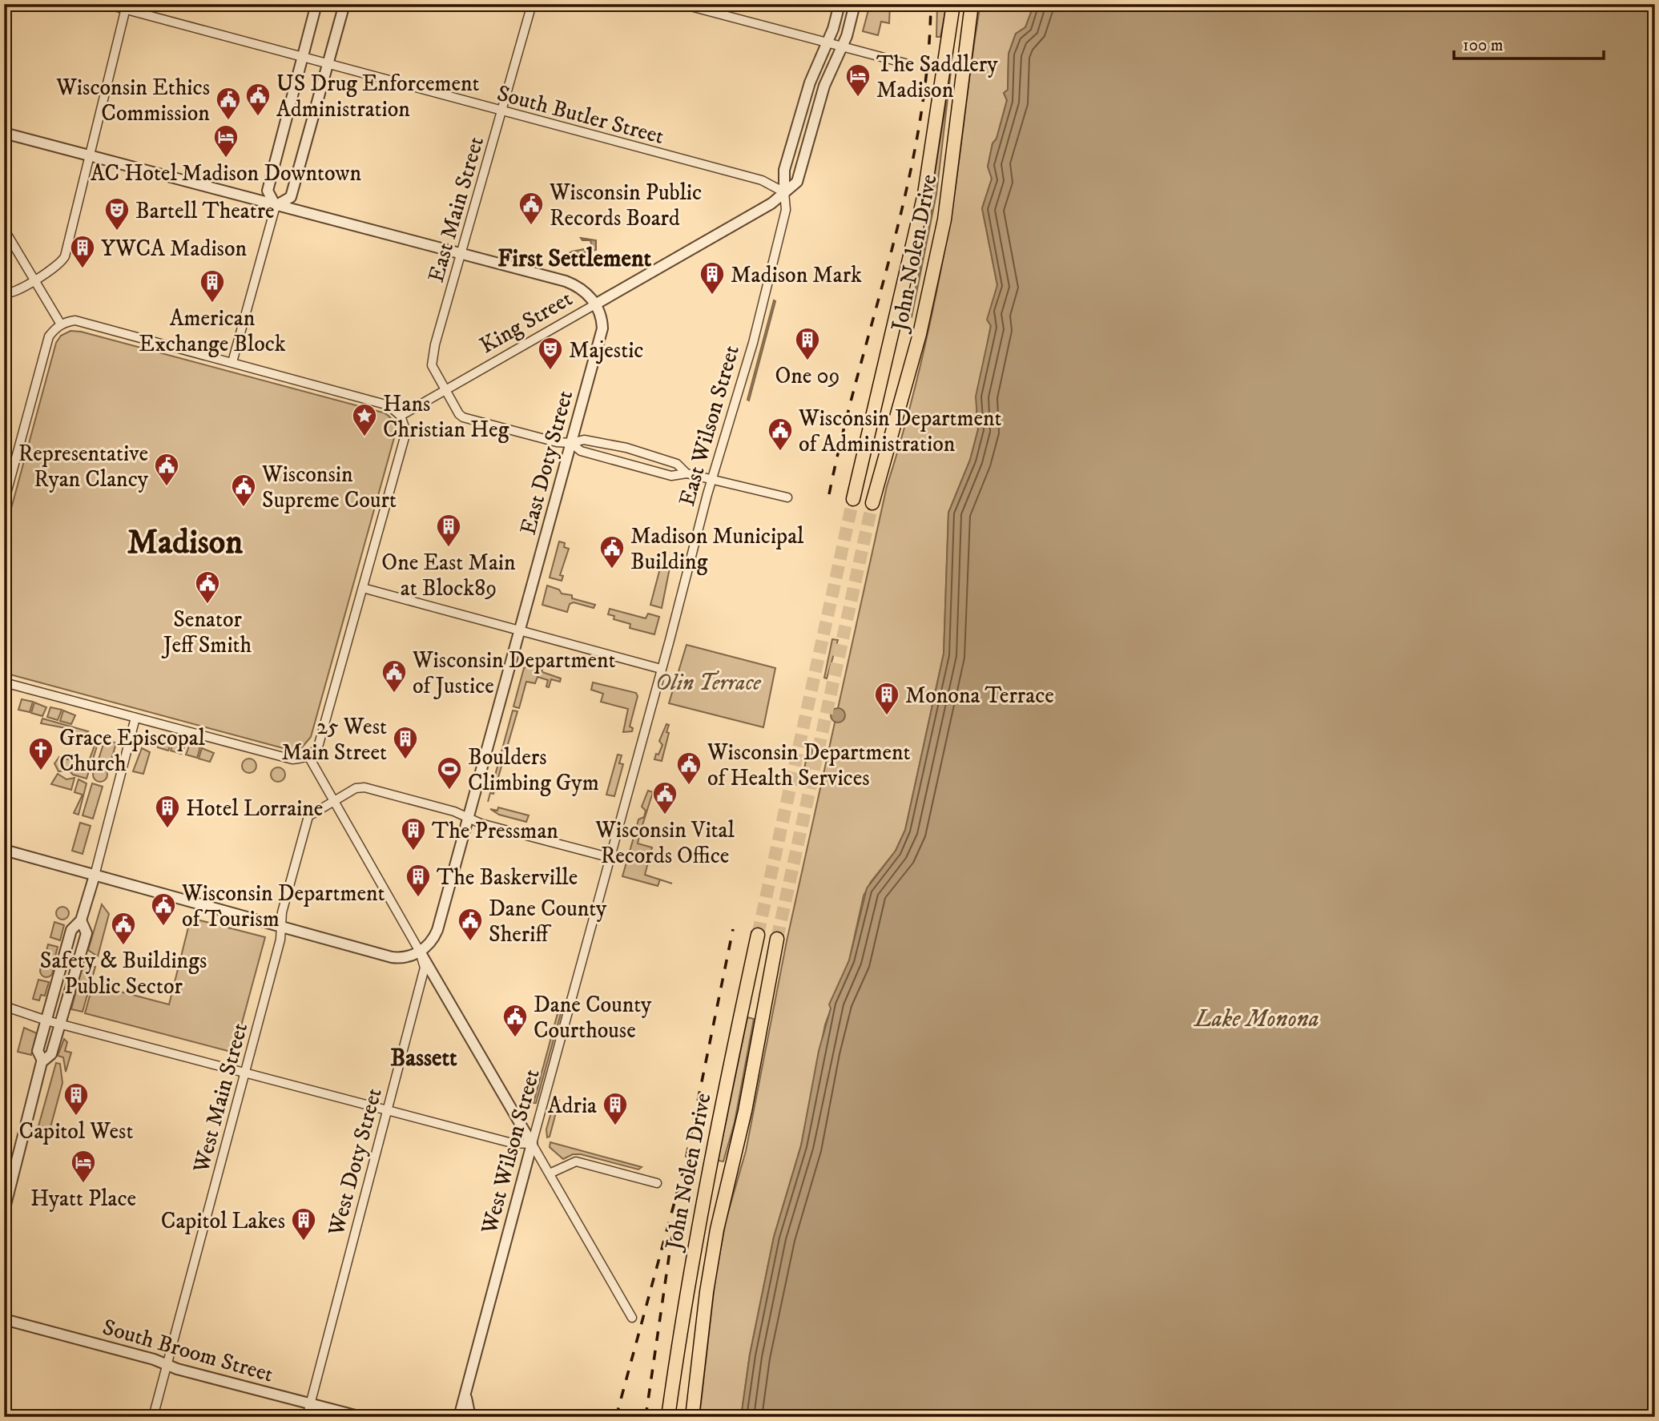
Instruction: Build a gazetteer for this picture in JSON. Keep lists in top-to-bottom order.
{
  "streets": {
    "main road": ["John Nolen Drive"],
    "street": [
      "South Butler Street",
      "East Main Street",
      "King Street",
      "East Wilson Street",
      "East Doty Street",
      "West Main Street",
      "West Wilson Street",
      "West Doty Street",
      "South Broom Street"
    ]
  },
  "crossings": [
    ["South Butler Street", "East Main Street"],
    ["South Butler Street", "King Street"],
    ["South Butler Street", "East Wilson Street"],
    ["East Main Street", "King Street"],
    ["East Main Street", "East Doty Street"],
    ["King Street", "East Wilson Street"],
    ["King Street", "East Doty Street"],
    ["East Wilson Street", "West Wilson Street"],
    ["West Main Street", "West Wilson Street"],
    ["West Main Street", "South Broom Street"],
    ["West Doty Street", "South Broom Street"]
  ],
  "districts": ["First Settlement", "Madison", "Bassett"],
  "water": ["Lake Monona"],
  "parks": ["Olin Terrace"],
  "places": {
    "hotel": ["The Saddlery Madison", "AC Hotel Madison Downtown", "Hyatt Place"],
    "public building": [
      "US Drug Enforcement Administration",
      "Wisconsin Ethics Commission",
      "Wisconsin Public Records Board",
      "Wisconsin Department of Administration",
      "Representative Ryan Clancy",
      "Wisconsin Supreme Court",
      "Madison Municipal Building",
      "Senator Jeff Smith",
      "Wisconsin Department of Justice",
      "Wisconsin Department of Health Services",
      "Wisconsin Vital Records Office",
      "Wisconsin Department of Tourism",
      "Dane County Sheriff",
      "Safety & Buildings Public Sector",
      "Dane County Courthouse"
    ],
    "theatre": ["Bartell Theatre", "Majestic"],
    "building": [
      "YWCA Madison",
      "Madison Mark",
      "American Exchange Block",
      "One 09",
      "One East Main at Block89",
      "Monona Terrace",
      "25 West Main Street",
      "Hotel Lorraine",
      "The Pressman",
      "The Baskerville",
      "Capitol West",
      "Adria",
      "Capitol Lakes"
    ],
    "place": ["Hans Christian Heg"],
    "church": ["Grace Episcopal Church"],
    "sports": ["Boulders Climbing Gym"]
  },
  "scale_bar": "100 m"
}
